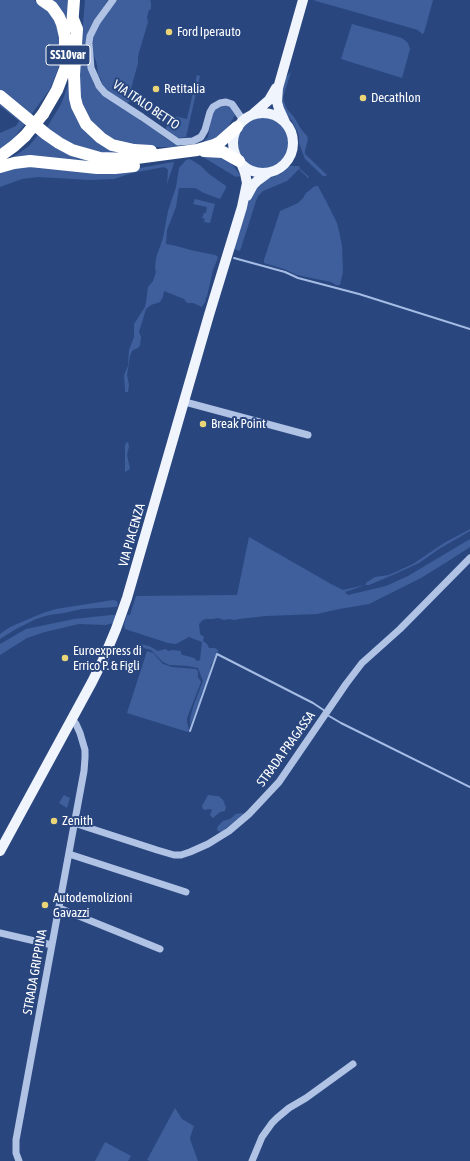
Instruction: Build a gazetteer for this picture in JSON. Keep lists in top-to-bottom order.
{
  "streets": {
    "highway": ["SS10var"],
    "main road": ["VIA PIACENZA"],
    "street": ["VIA ITALO BETTO", "STRADA PRAGASSA", "STRADA GRIPPINA"]
  },
  "crossings": [
    ["VIA ITALO BETTO", "VIA PIACENZA"],
    ["VIA PIACENZA", "STRADA GRIPPINA"],
    ["STRADA PRAGASSA", "STRADA GRIPPINA"]
  ],
  "places": [
    "Ford Iperauto",
    "Retitalia",
    "Decathlon",
    "Break Point",
    "Euroexpress di Errico P. & Figli",
    "Zenith",
    "Autodemolizioni Gavazzi"
  ]
}
